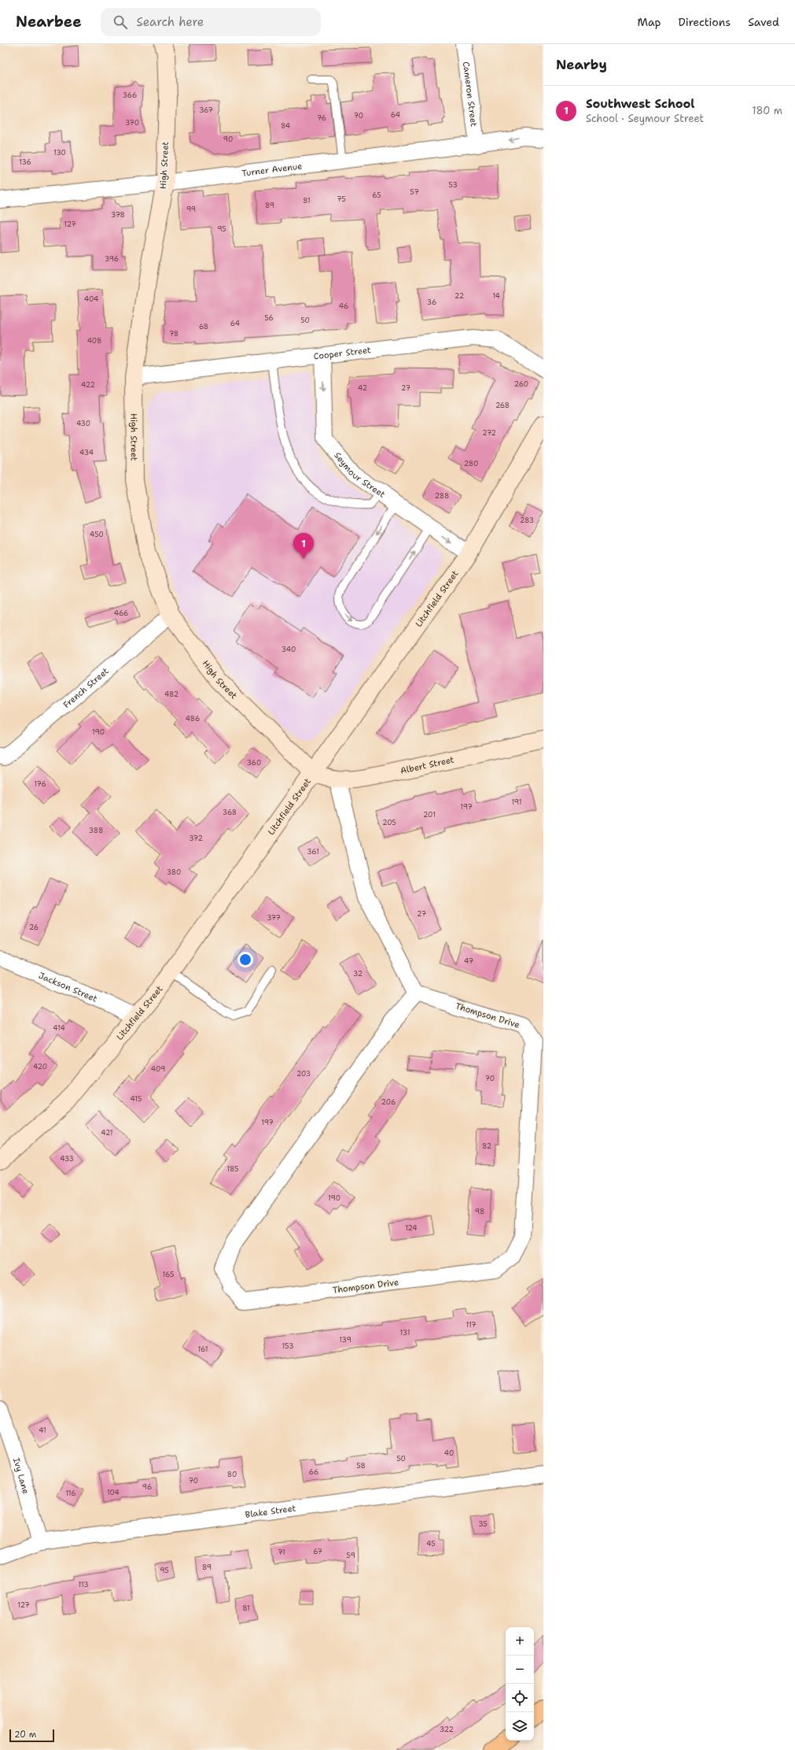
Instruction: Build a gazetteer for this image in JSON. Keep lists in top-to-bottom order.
{
  "streets": {
    "street": [
      "Cameron Street",
      "High Street",
      "Turner Avenue",
      "Cooper Street",
      "Seymour Street",
      "Litchfield Street",
      "French Street",
      "Albert Street",
      "Jackson Street",
      "Thompson Drive",
      "Ivy Lane",
      "Blake Street"
    ]
  },
  "crossings": [
    ["Cameron Street", "Turner Avenue"],
    ["High Street", "Turner Avenue"],
    ["High Street", "Cooper Street"],
    ["High Street", "Litchfield Street"],
    ["High Street", "French Street"],
    ["High Street", "Albert Street"],
    ["Cooper Street", "Seymour Street"],
    ["Seymour Street", "Litchfield Street"],
    ["Litchfield Street", "Albert Street"],
    ["Litchfield Street", "Jackson Street"],
    ["Ivy Lane", "Blake Street"]
  ],
  "one_way": ["Seymour Street"],
  "house_numbers": [
    "366",
    "367",
    "64",
    "70",
    "76",
    "370",
    "84",
    "90",
    "130",
    "136",
    "53",
    "57",
    "65",
    "75",
    "81",
    "89",
    "99",
    "378",
    "127",
    "95",
    "396",
    "22",
    "14",
    "404",
    "36",
    "46",
    "56",
    "50",
    "64",
    "68",
    "78",
    "408",
    "260",
    "422",
    "42",
    "27",
    "268",
    "430",
    "272",
    "434",
    "280",
    "288",
    "283",
    "450",
    "466",
    "340",
    "482",
    "486",
    "190",
    "360",
    "176",
    "191",
    "197",
    "368",
    "201",
    "205",
    "388",
    "372",
    "361",
    "380",
    "27",
    "377",
    "26",
    "47",
    "32",
    "414",
    "420",
    "409",
    "203",
    "70",
    "415",
    "206",
    "197",
    "421",
    "82",
    "433",
    "185",
    "190",
    "98",
    "124",
    "165",
    "117",
    "131",
    "139",
    "153",
    "161",
    "41",
    "40",
    "50",
    "58",
    "66",
    "80",
    "70",
    "96",
    "104",
    "116",
    "35",
    "45",
    "67",
    "71",
    "59",
    "89",
    "95",
    "113",
    "127",
    "81",
    "322"
  ],
  "scale_bar": "20 m",
  "page": {
    "header": "Nearbee",
    "search": "Search here",
    "nav": ["Map", "Directions", "Saved"],
    "heading": "Nearby",
    "list": [
      {
        "mark": "1",
        "name": "Southwest School",
        "note": "School · Seymour Street",
        "value": "180 m"
      }
    ],
    "pins": "1",
    "map_buttons": ["+", "−"],
    "scale": "20 m"
  }
}
